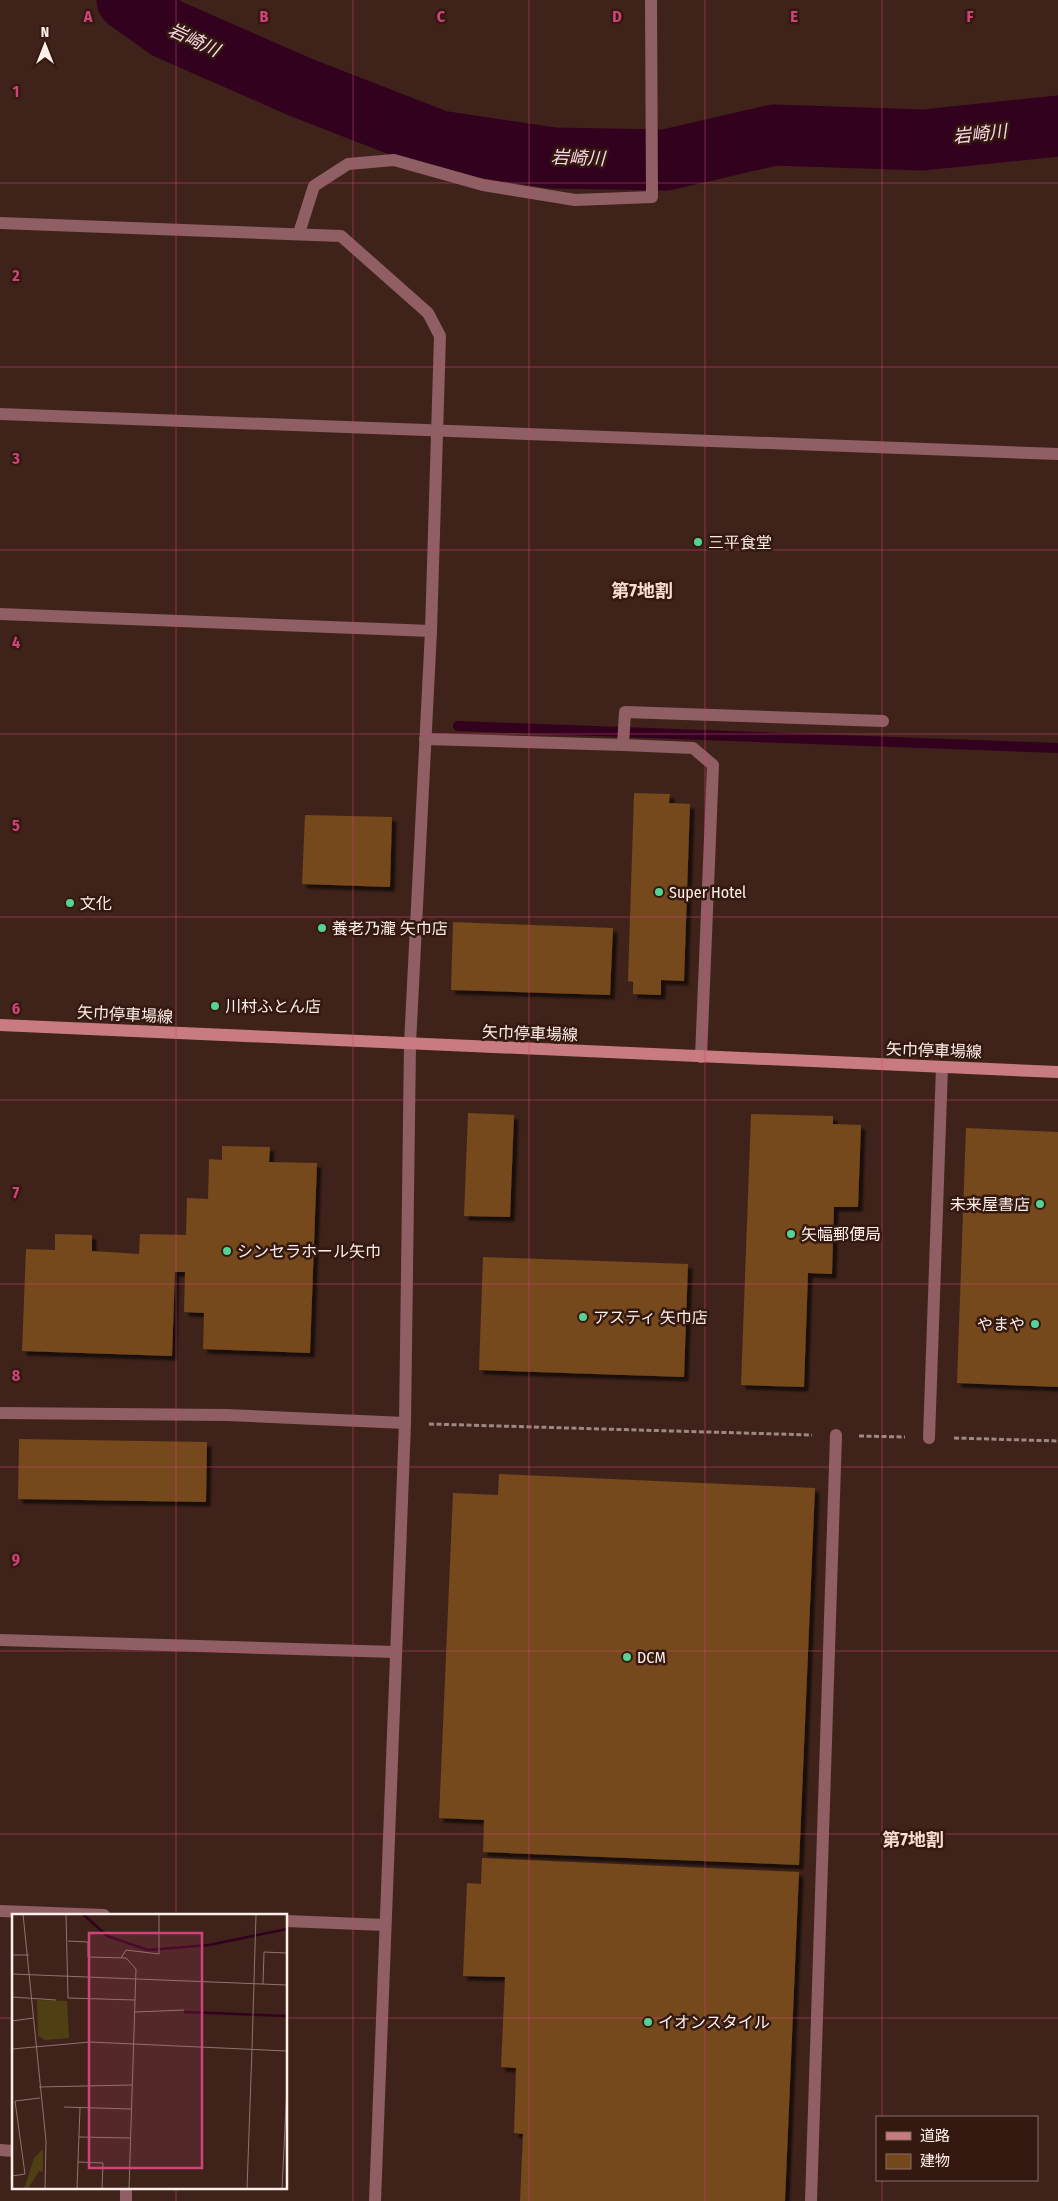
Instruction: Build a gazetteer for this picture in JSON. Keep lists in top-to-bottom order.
{
  "streets": {
    "main road": ["矢巾停車場線"]
  },
  "districts": ["第7地割", "第7地割"],
  "water": ["岩崎川"],
  "places": [
    "三平食堂",
    "Super Hotel",
    "文化",
    "養老乃瀧 矢巾店",
    "川村ふとん店",
    "未来屋書店",
    "矢幅郵便局",
    "シンセラホール矢巾",
    "アスティ 矢巾店",
    "やまや",
    "DCM",
    "イオンスタイル"
  ],
  "legend": ["道路", "建物"],
  "north": "top",
  "grid": {
    "columns": [
      "A",
      "B",
      "C",
      "D",
      "E",
      "F"
    ],
    "rows": [
      "1",
      "2",
      "3",
      "4",
      "5",
      "6",
      "7",
      "8",
      "9"
    ]
  }
}
